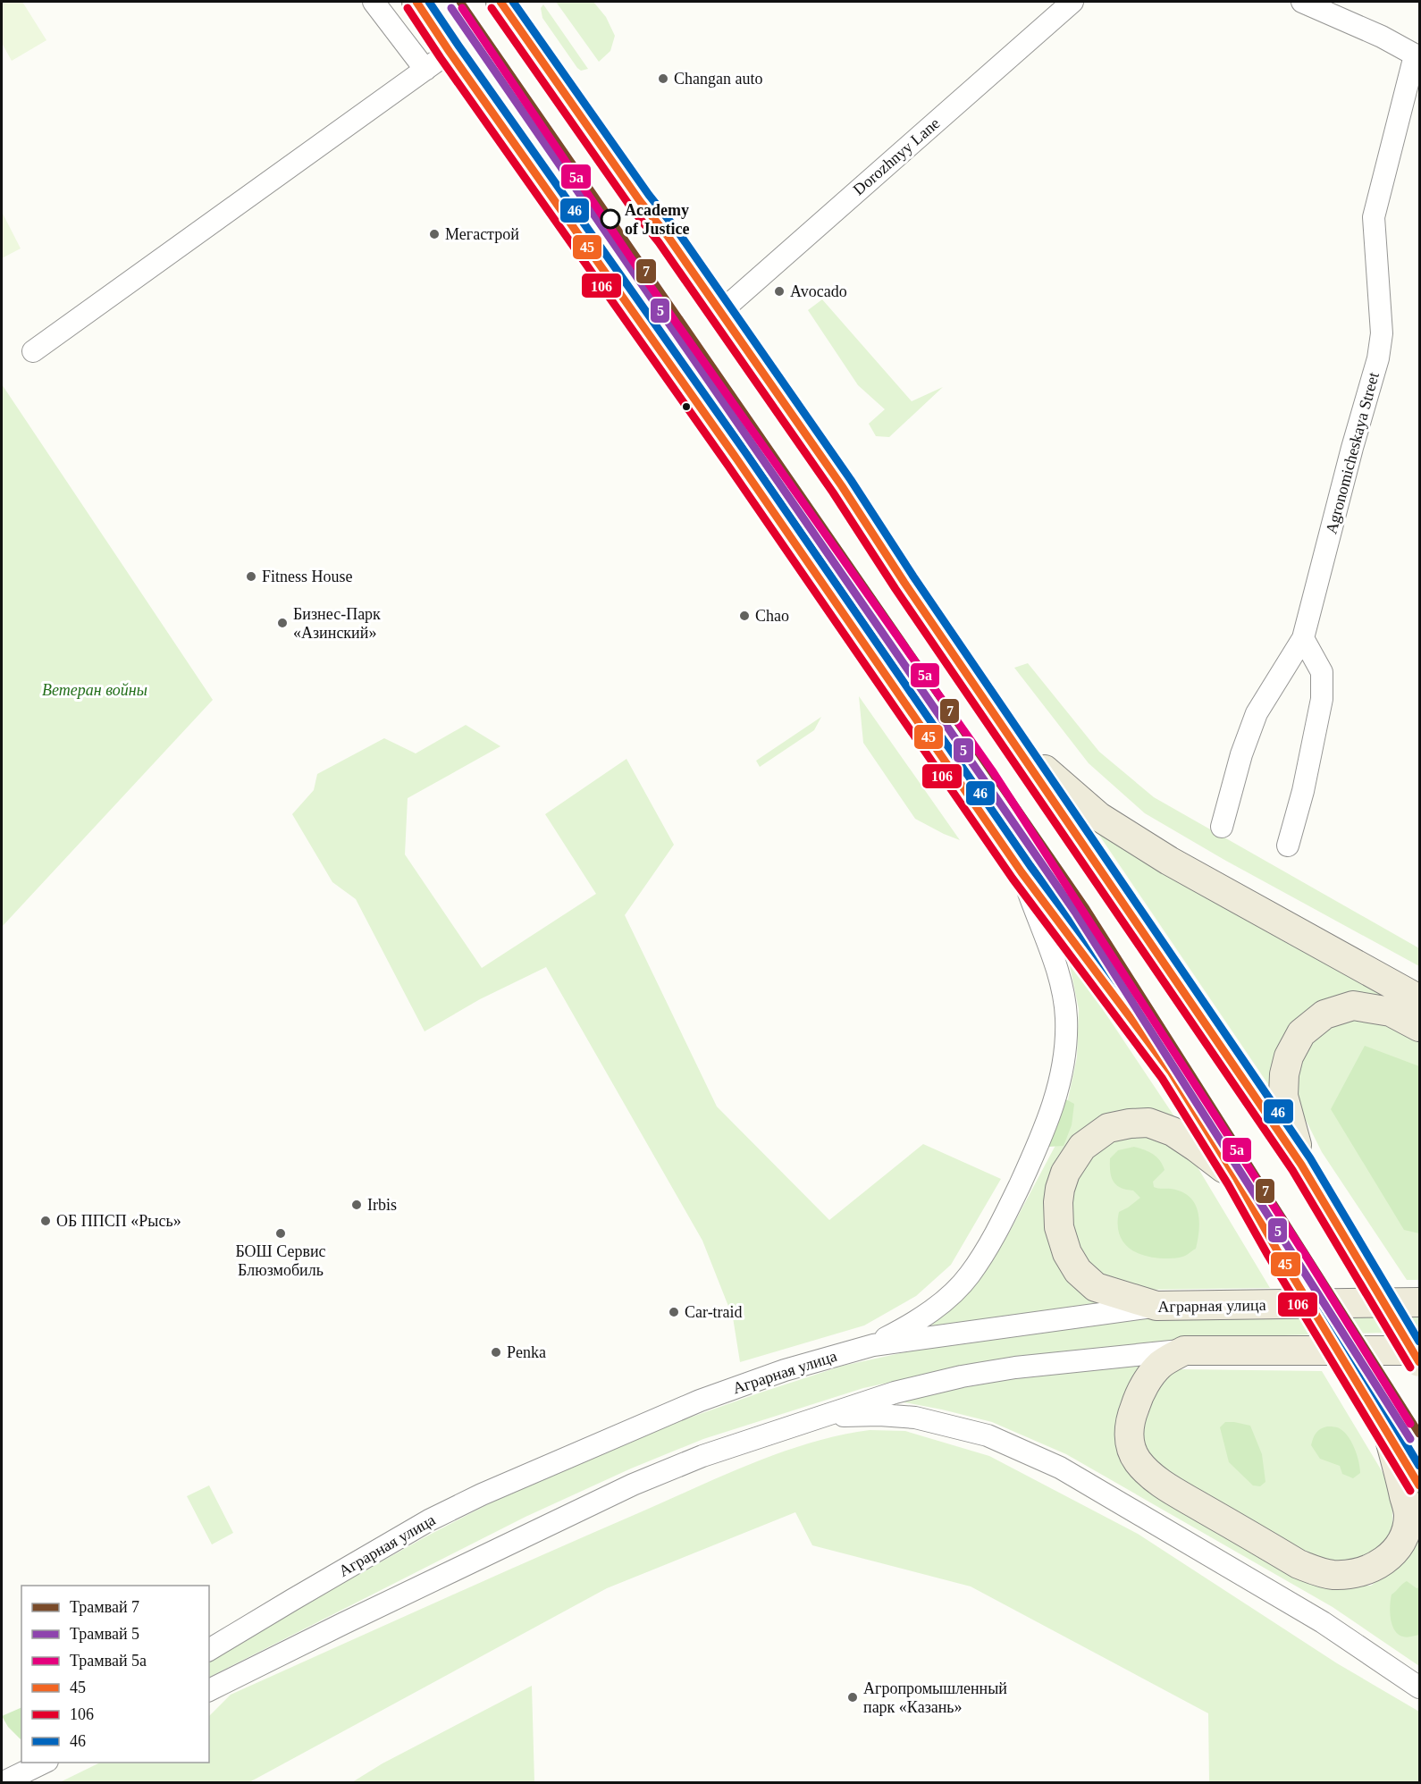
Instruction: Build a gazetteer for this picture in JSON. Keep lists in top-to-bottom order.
{
  "streets": {
    "main road": ["Аграрная улица"],
    "street": ["Dorozhnyy Lane", "Agronomicheskaya Street"]
  },
  "parks": ["Ветеран войны"],
  "places": [
    "Changan auto",
    "Academy of Justice",
    "Мегастрой",
    "Avocado",
    "Fitness House",
    "Chao",
    "Бизнес-Парк «Азинский»",
    "Irbis",
    "ОБ ППСП «Рысь»",
    "БОШ Сервис Блюзмобиль",
    "Car-traid",
    "Penka",
    "Агропромышленный парк «Казань»"
  ],
  "lines": [
    "tram line 7",
    "transit line 45",
    "transit line 46",
    "tram line 5",
    "tram line 5а",
    "transit line 106"
  ],
  "legend": [
    "Трамвай 7",
    "Трамвай 5",
    "Трамвай 5а",
    "45",
    "106",
    "46"
  ]
}
